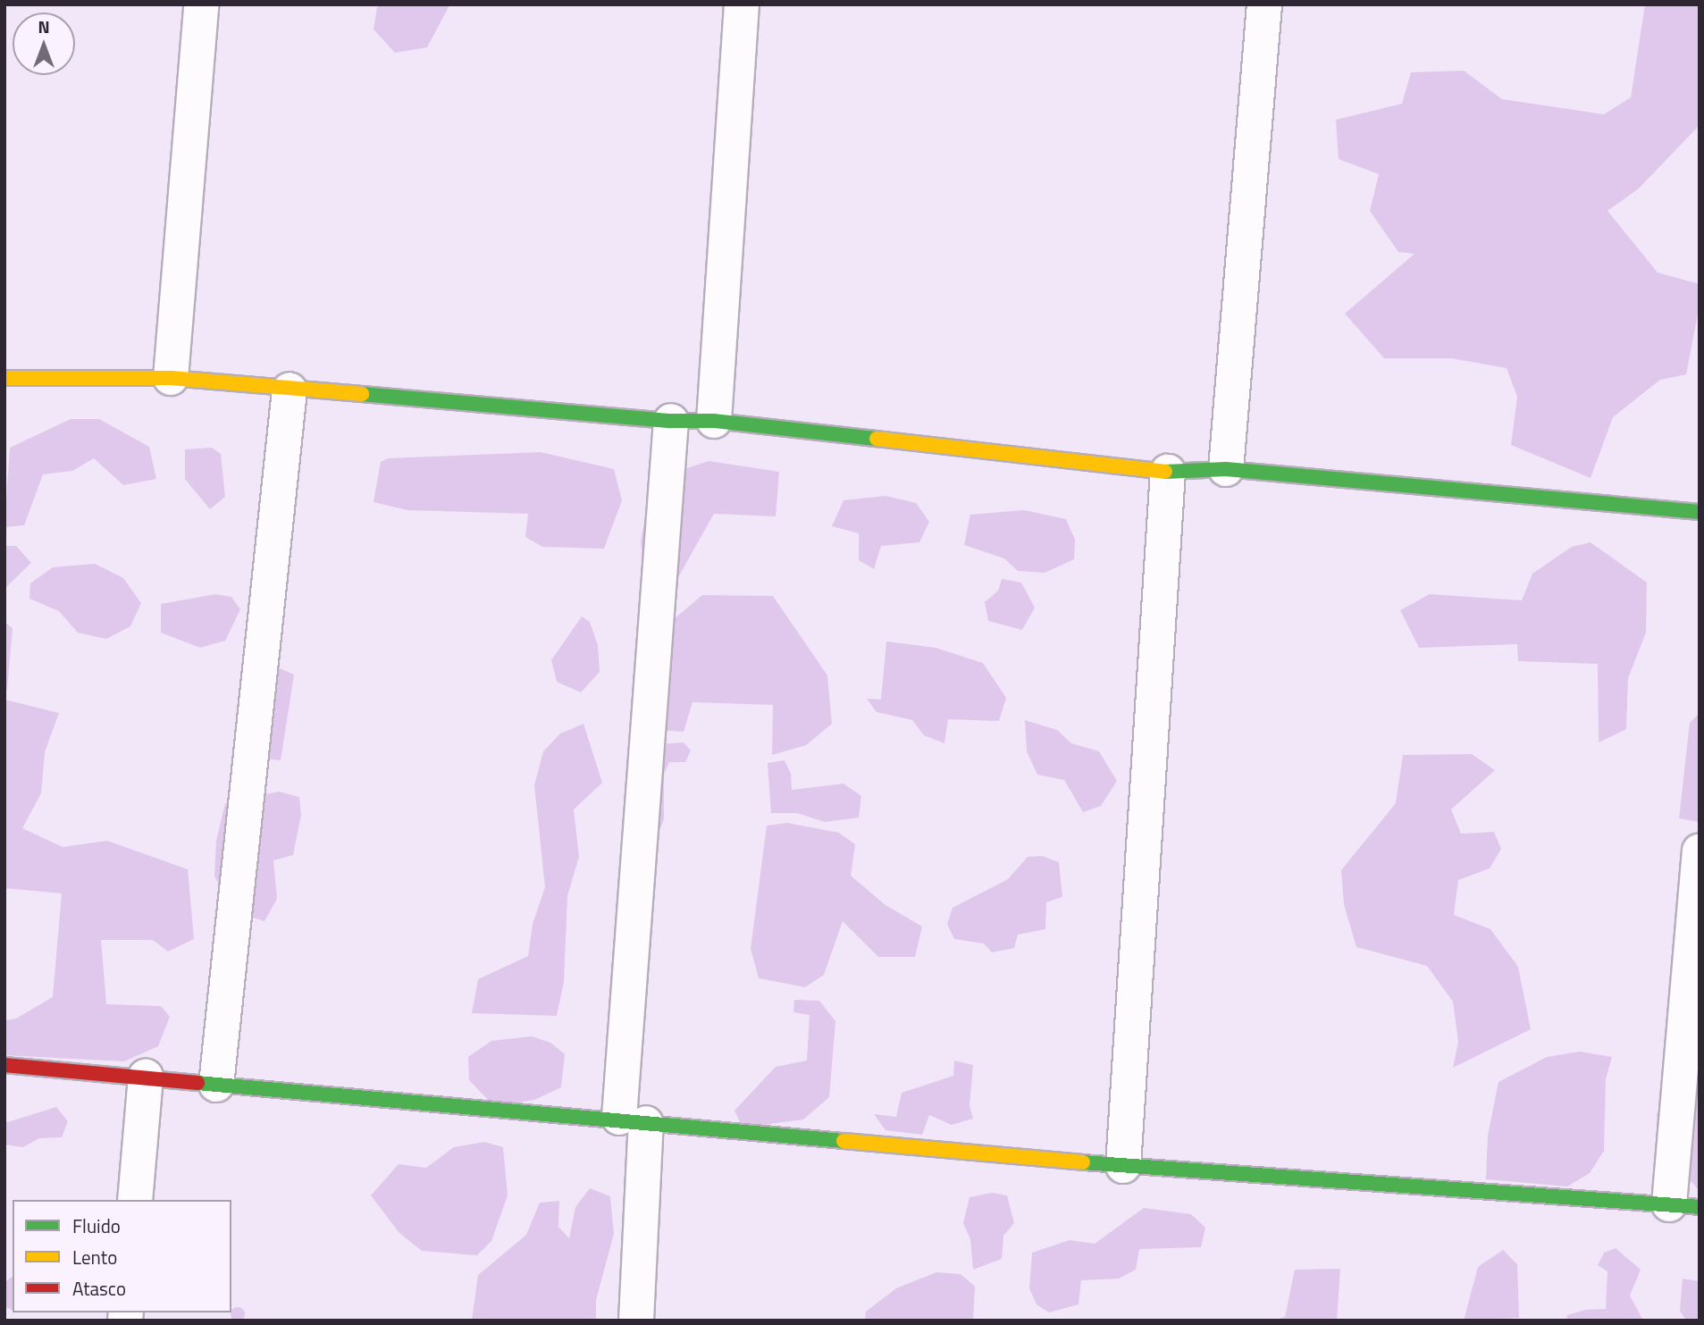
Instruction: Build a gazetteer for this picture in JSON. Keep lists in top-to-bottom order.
{
  "legend": ["Fluido", "Lento", "Atasco"],
  "north": "top"
}
